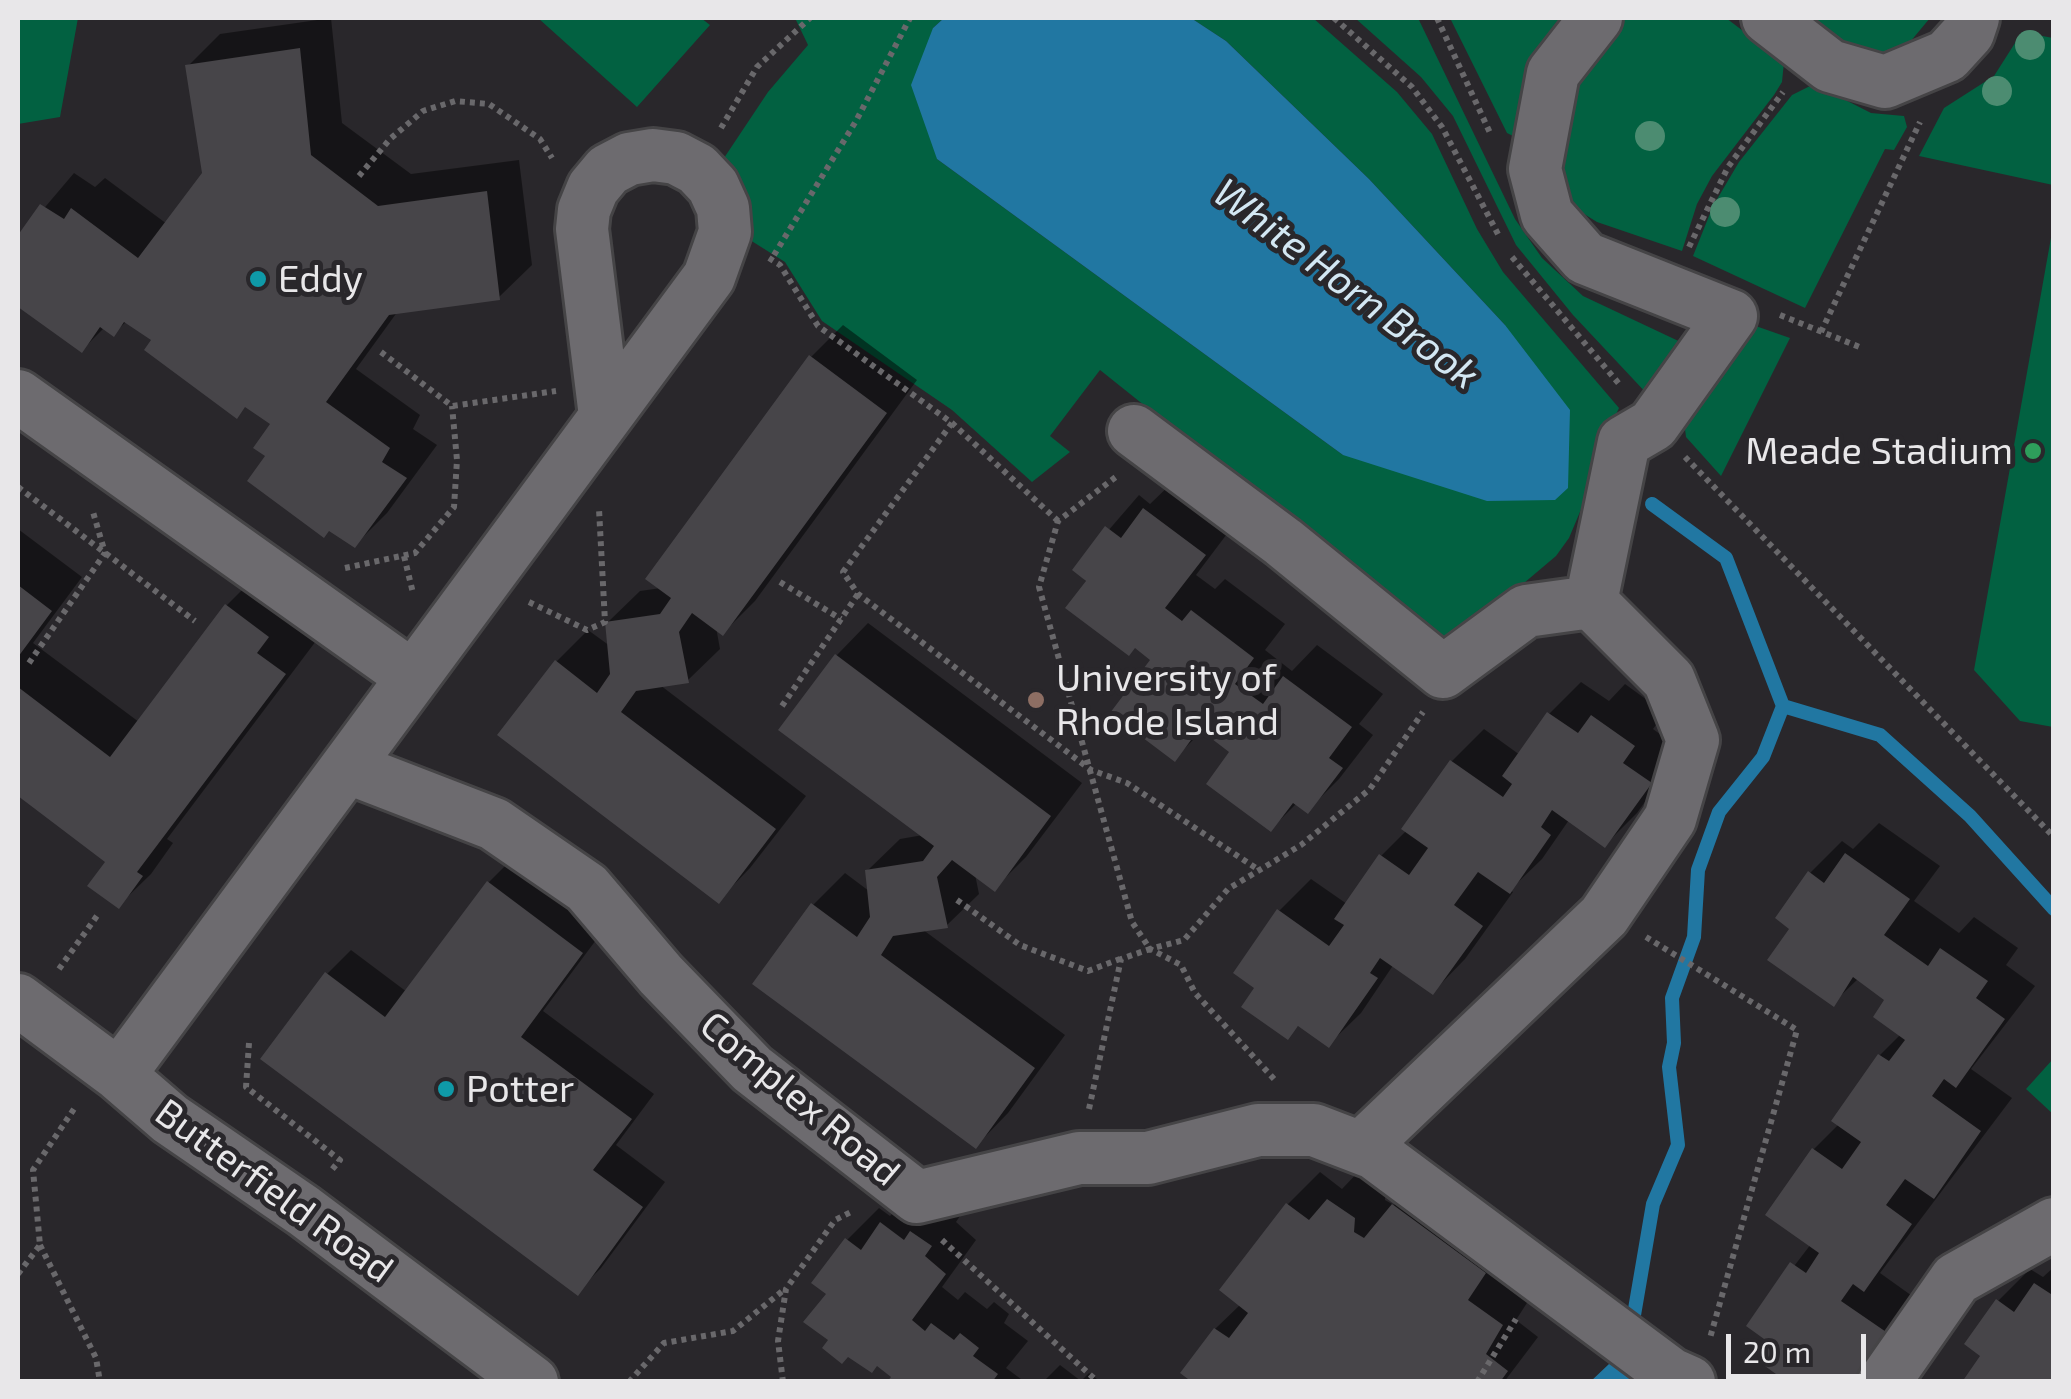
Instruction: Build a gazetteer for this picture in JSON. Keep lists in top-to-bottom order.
{
  "streets": {
    "street": ["Complex Road", "Butterfield Road"]
  },
  "water": ["White Horn Brook"],
  "places": [
    "Eddy",
    "Meade Stadium",
    "University of Rhode Island",
    "Potter"
  ],
  "scale_bar": "20 m"
}
